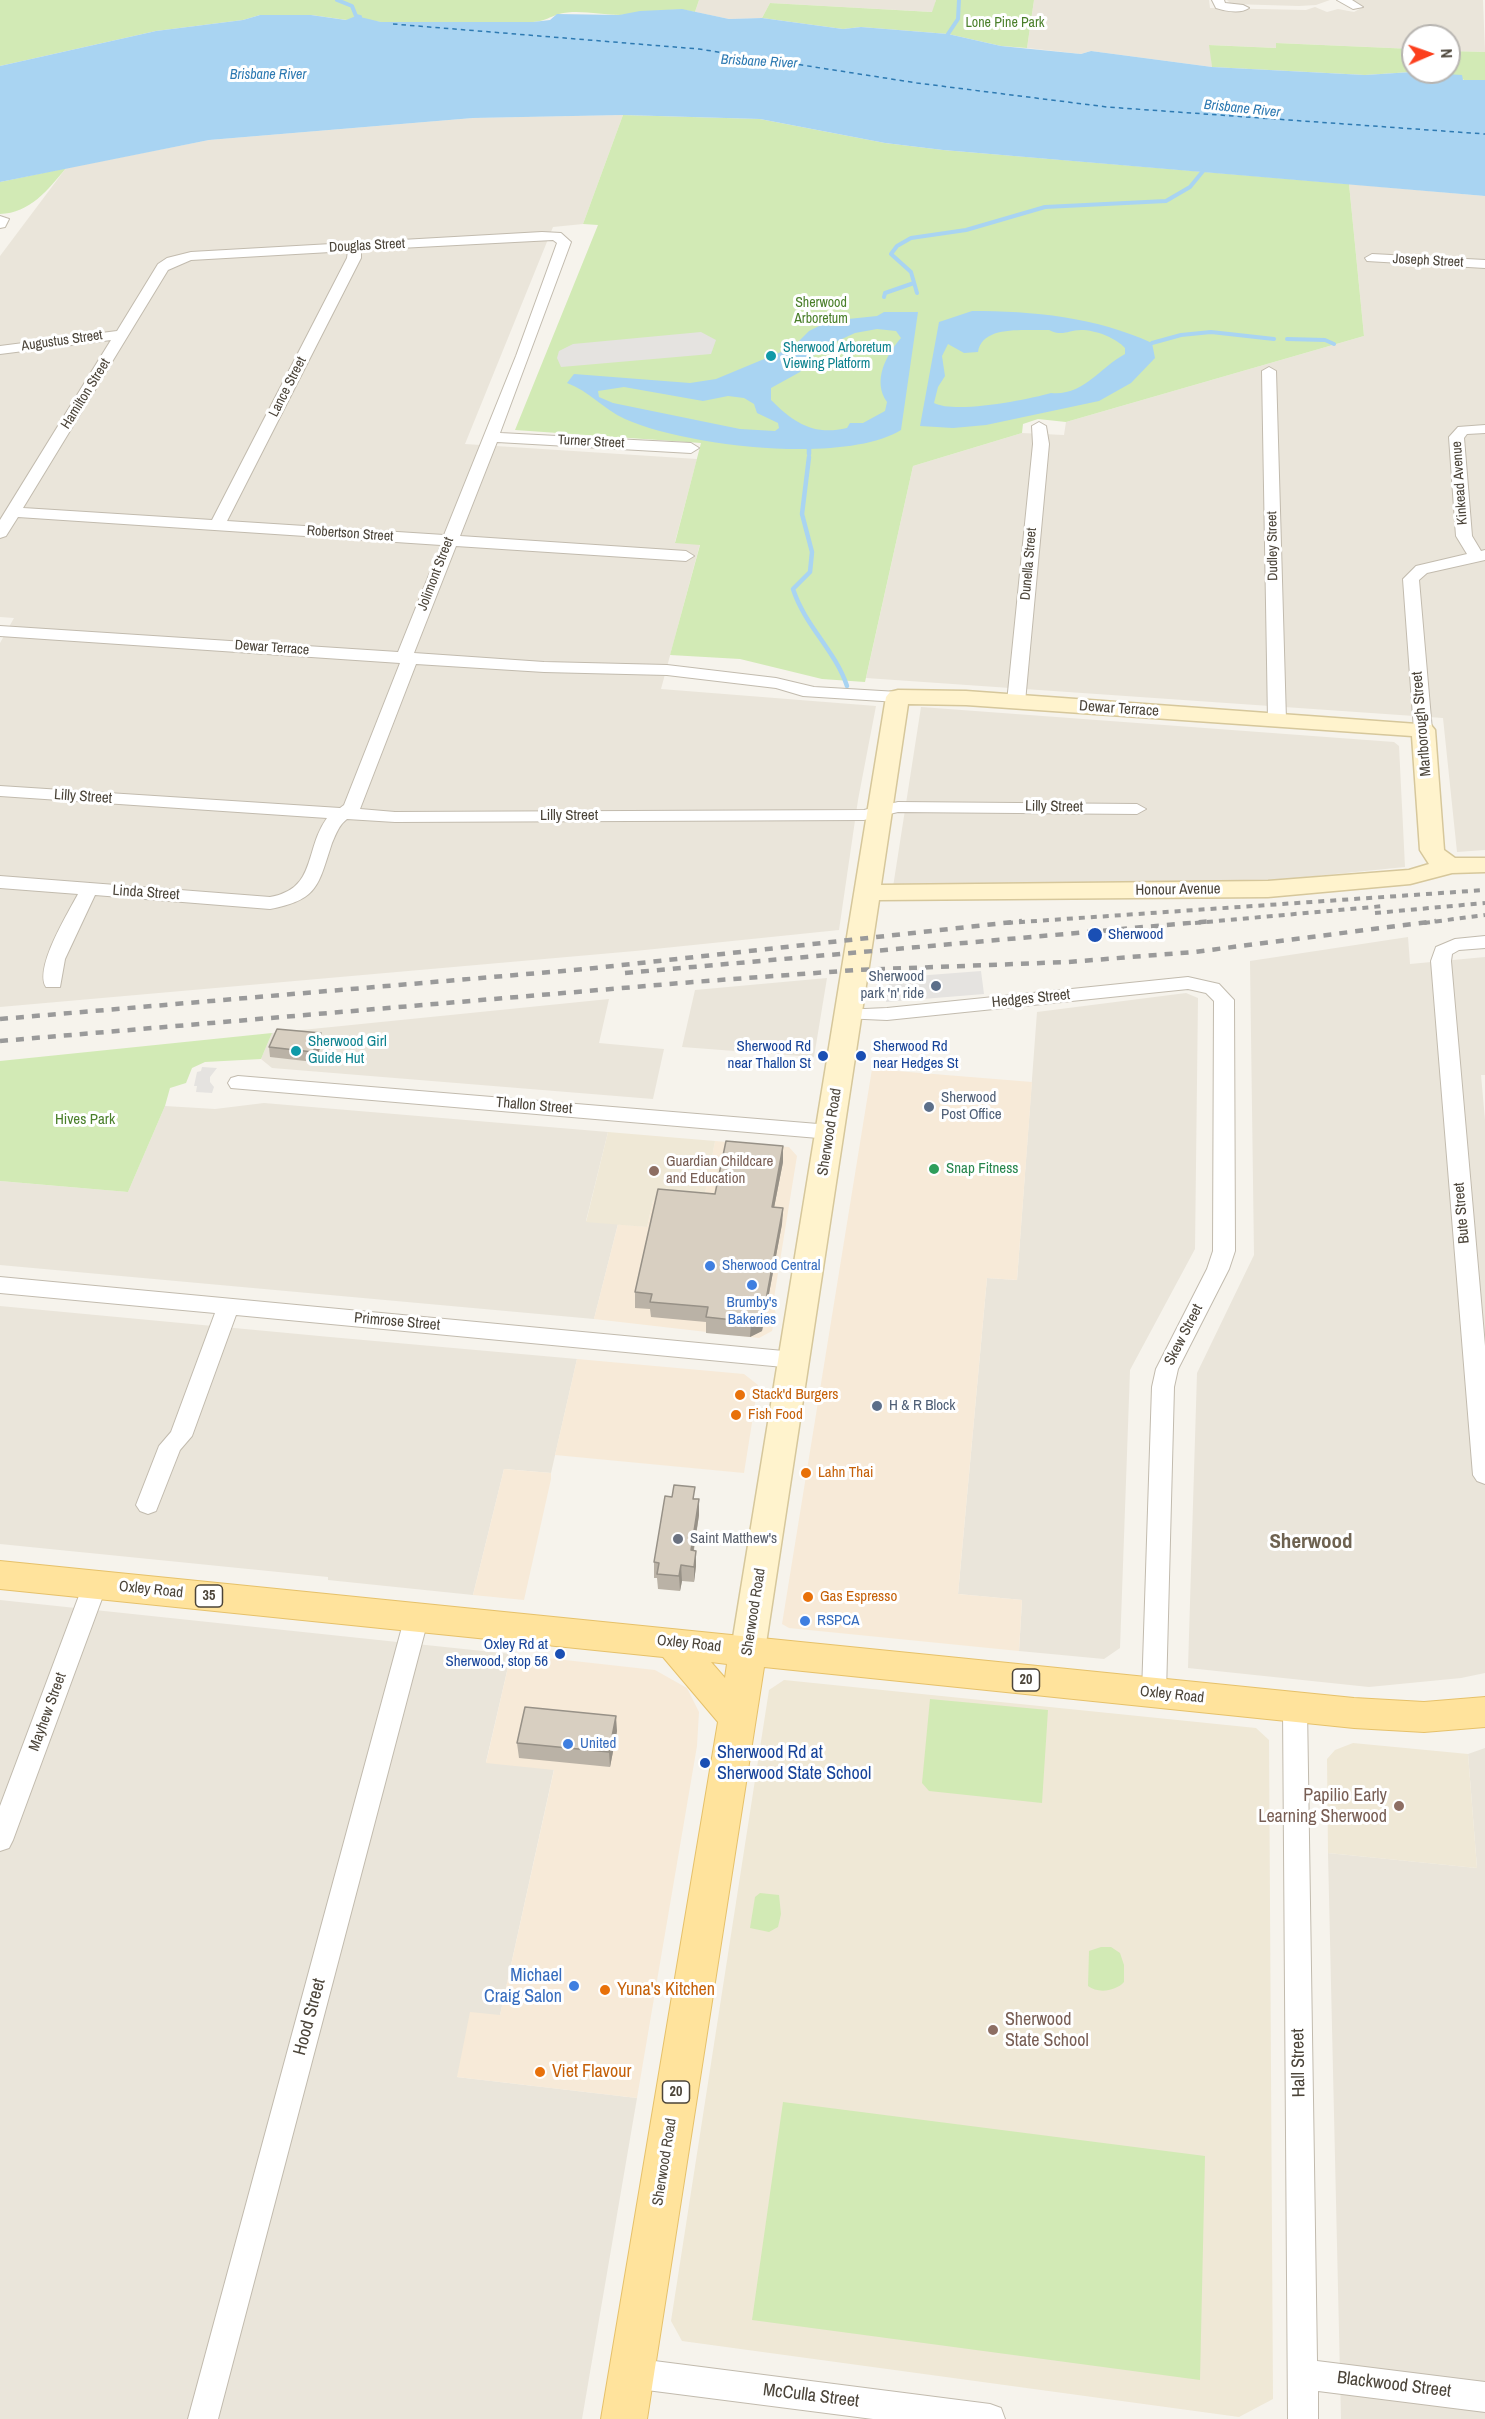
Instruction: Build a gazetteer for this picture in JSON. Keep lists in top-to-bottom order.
{
  "streets": {
    "main road": [
      "Sherwood Road",
      "Oxley Road",
      "35",
      "20"
    ],
    "street": [
      "Douglas Street",
      "Joseph Street",
      "Augustus Street",
      "Lance Street",
      "Hamilton Street",
      "Turner Street",
      "Kinkead Avenue",
      "Robertson Street",
      "Dudley Street",
      "Dunella Street",
      "Jolimont Street",
      "Dewar Terrace",
      "Marlborough Street",
      "Lilly Street",
      "Honour Avenue",
      "Linda Street",
      "Hedges Street",
      "Thallon Street",
      "Bute Street",
      "Primrose Street",
      "Skew Street",
      "Mayhew Street",
      "Hood Street",
      "Hall Street",
      "Blackwood Street",
      "McCulla Street"
    ]
  },
  "crossings": [
    ["Douglas Street", "Lance Street"],
    ["Douglas Street", "Hamilton Street"],
    ["Douglas Street", "Jolimont Street"],
    ["Augustus Street", "Hamilton Street"],
    ["Lance Street", "Robertson Street"],
    ["Hamilton Street", "Robertson Street"],
    ["Turner Street", "Jolimont Street"],
    ["Kinkead Avenue", "Marlborough Street"],
    ["Robertson Street", "Jolimont Street"],
    ["Dudley Street", "Dewar Terrace"],
    ["Dunella Street", "Dewar Terrace"],
    ["Jolimont Street", "Dewar Terrace"],
    ["Jolimont Street", "Lilly Street"],
    ["Jolimont Street", "Linda Street"],
    ["Dewar Terrace", "Marlborough Street"],
    ["Dewar Terrace", "Sherwood Road"],
    ["Marlborough Street", "Honour Avenue"],
    ["Lilly Street", "Sherwood Road"],
    ["Honour Avenue", "Sherwood Road"],
    ["Hedges Street", "Sherwood Road"],
    ["Hedges Street", "Skew Street"],
    ["Thallon Street", "Sherwood Road"],
    ["Sherwood Road", "Primrose Street"],
    ["Sherwood Road", "Oxley Road"],
    ["Sherwood Road", "McCulla Street"],
    ["Skew Street", "Oxley Road"],
    ["Oxley Road", "Mayhew Street"],
    ["Oxley Road", "Hood Street"],
    ["Oxley Road", "Hall Street"],
    ["Hall Street", "Blackwood Street"]
  ],
  "districts": ["Sherwood"],
  "water": ["Brisbane River"],
  "parks": ["Lone Pine Park", "Sherwood Arboretum", "Hives Park"],
  "places": [
    "Sherwood Arboretum Viewing Platform",
    "Sherwood",
    "Sherwood park 'n' ride",
    "Sherwood Girl Guide Hut",
    "Sherwood Rd near Thallon St",
    "Sherwood Rd near Hedges St",
    "Sherwood Post Office",
    "Snap Fitness",
    "Guardian Childcare and Education",
    "Sherwood Central",
    "Brumby's Bakeries",
    "Stack'd Burgers",
    "H & R Block",
    "Fish Food",
    "Lahn Thai",
    "Saint Matthew's",
    "Gas Espresso",
    "RSPCA",
    "Oxley Rd at Sherwood, stop 56",
    "United",
    "Sherwood Rd at Sherwood State School",
    "Papilio Early Learning Sherwood",
    "Michael Craig Salon",
    "Yuna's Kitchen",
    "Sherwood State School",
    "Viet Flavour"
  ],
  "north": "right"
}
